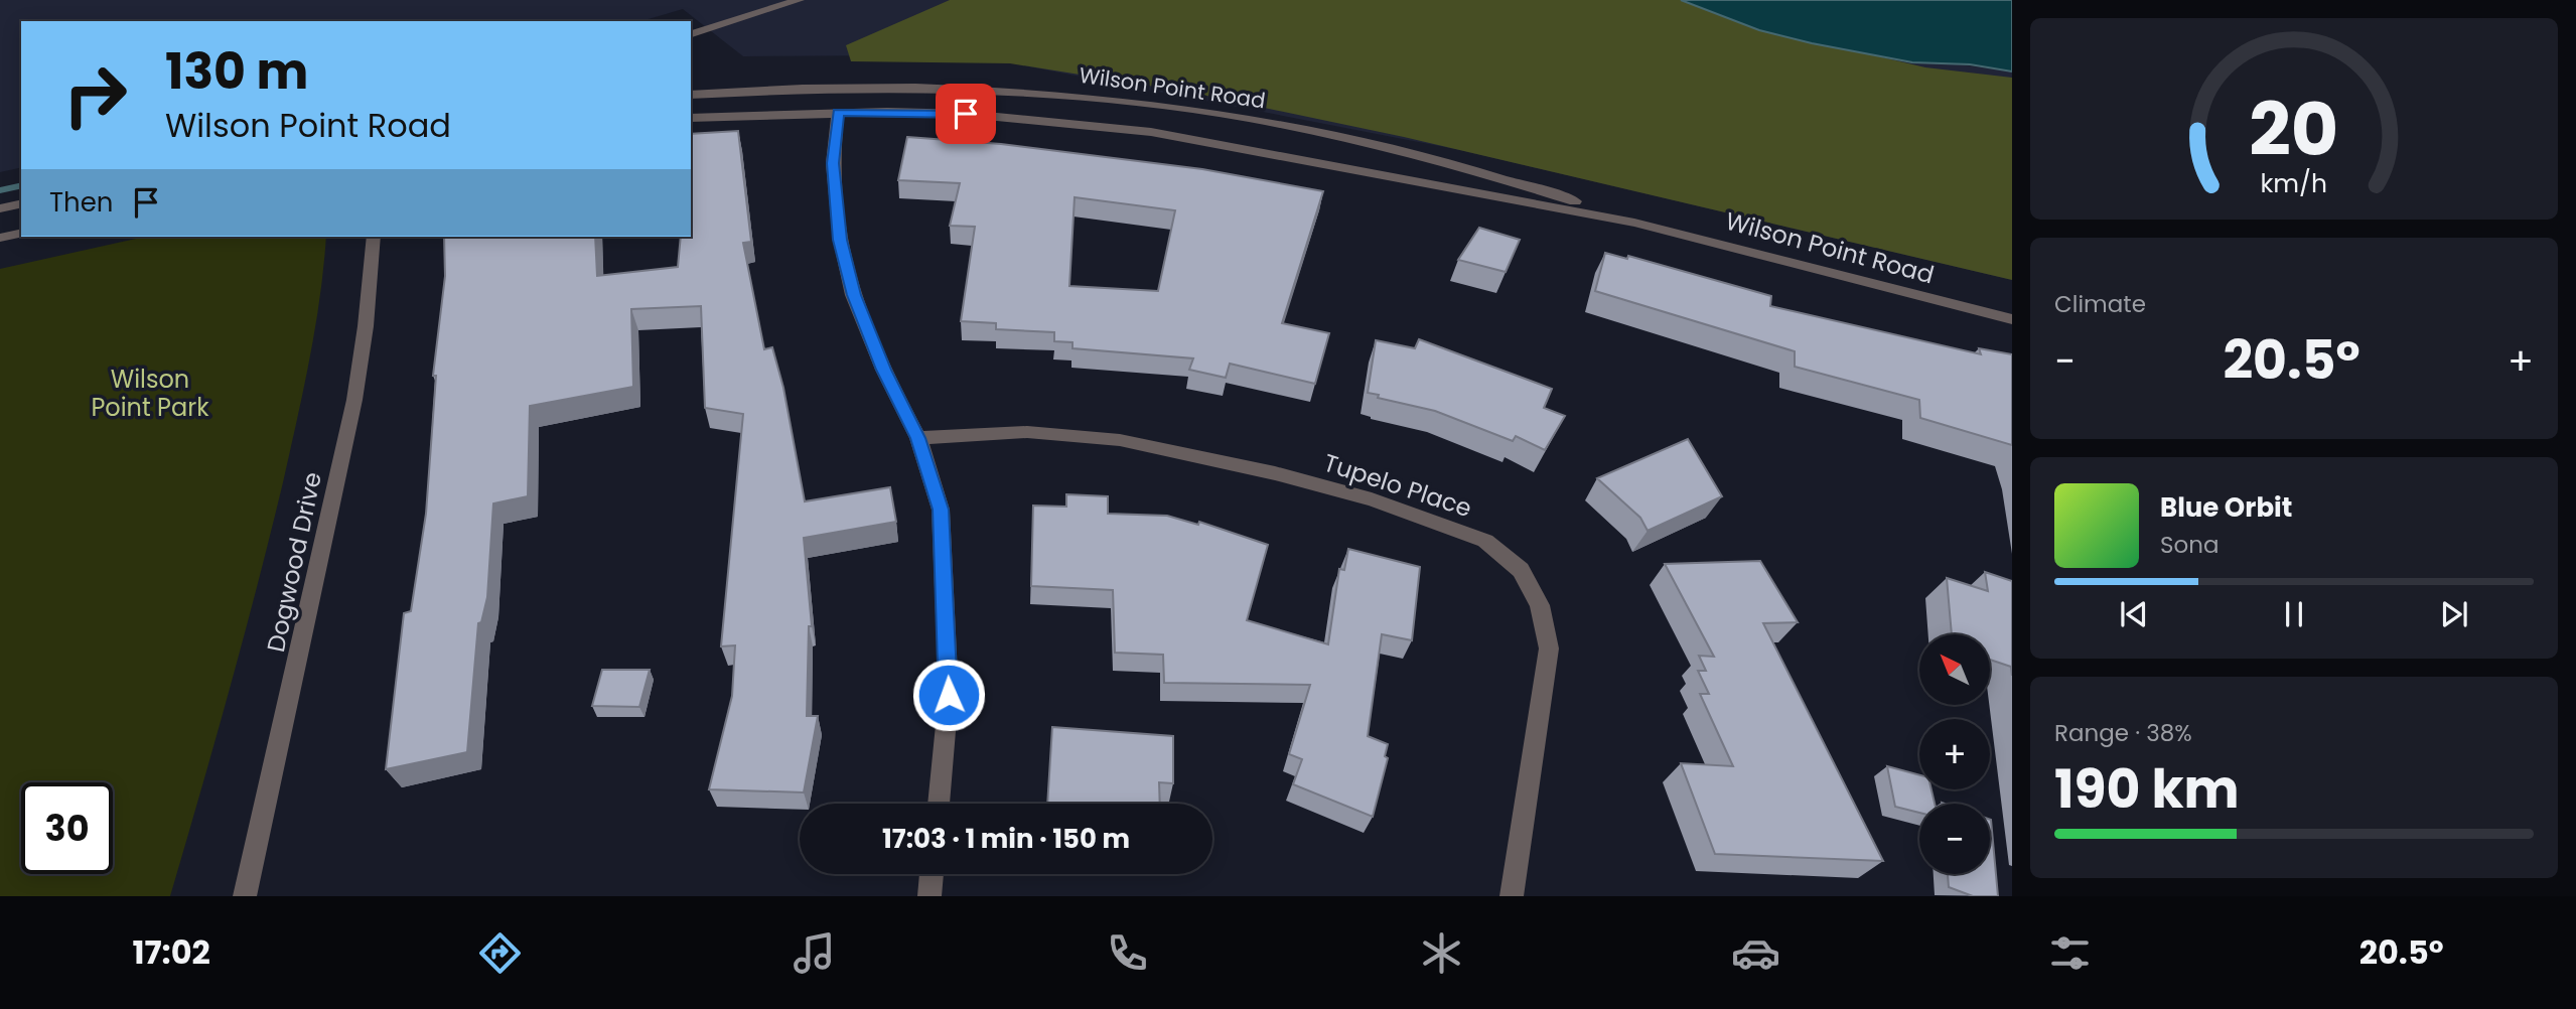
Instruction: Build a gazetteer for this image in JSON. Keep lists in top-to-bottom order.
{
  "streets": {
    "street": ["Wilson Point Road", "Tupelo Place", "Dogwood Drive"]
  },
  "parks": ["Wilson Point Park"],
  "north": "top left",
  "page": {
    "turn": ["130 m", "Wilson Point Road"],
    "then": "Then",
    "tile": [
      "Climate",
      ["Range · 38%", "190 km"]
    ],
    "heat": ["−", "20.5°", "+"],
    "song": ["Blue Orbit", "Sona"],
    "map_buttons": ["+", "−"],
    "limit": "30",
    "trip": "17:03 · 1 min · 150 m",
    "tabs": ["17:02", "20.5°"],
    "gauge": ["20", "km/h"]
  }
}
